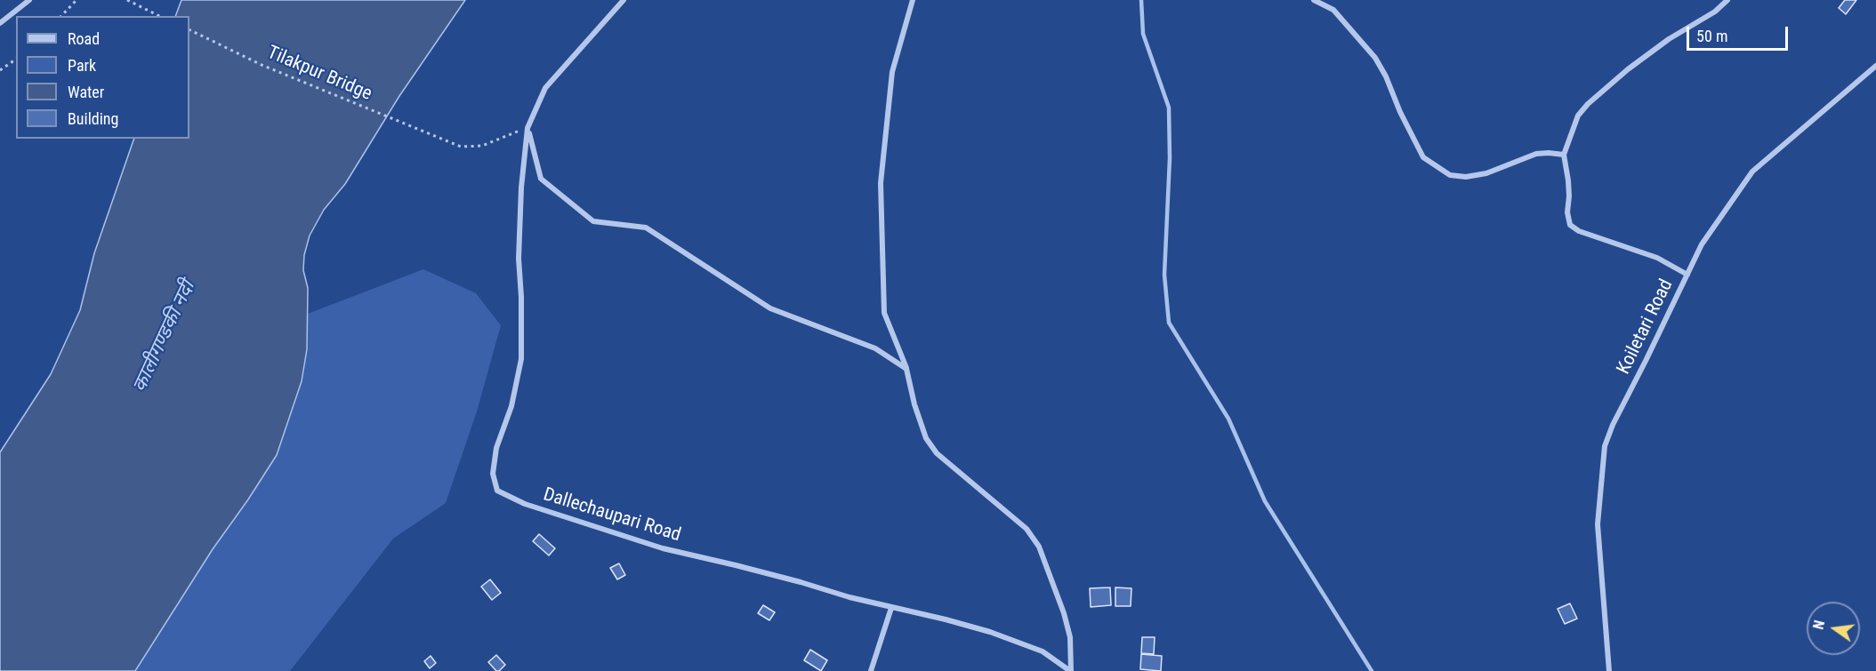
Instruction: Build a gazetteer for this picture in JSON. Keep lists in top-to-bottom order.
{
  "streets": {
    "street": ["Koiletari Road", "Dallechaupari Road"],
    "path": ["Tilakpur Bridge"]
  },
  "crossings": [
    ["Tilakpur Bridge", "Dallechaupari Road"]
  ],
  "water": ["कालीगण्डकी नदी"],
  "legend": [
    "Road",
    "Park",
    "Water",
    "Building"
  ],
  "scale_bar": "50 m",
  "north": "left"
}
